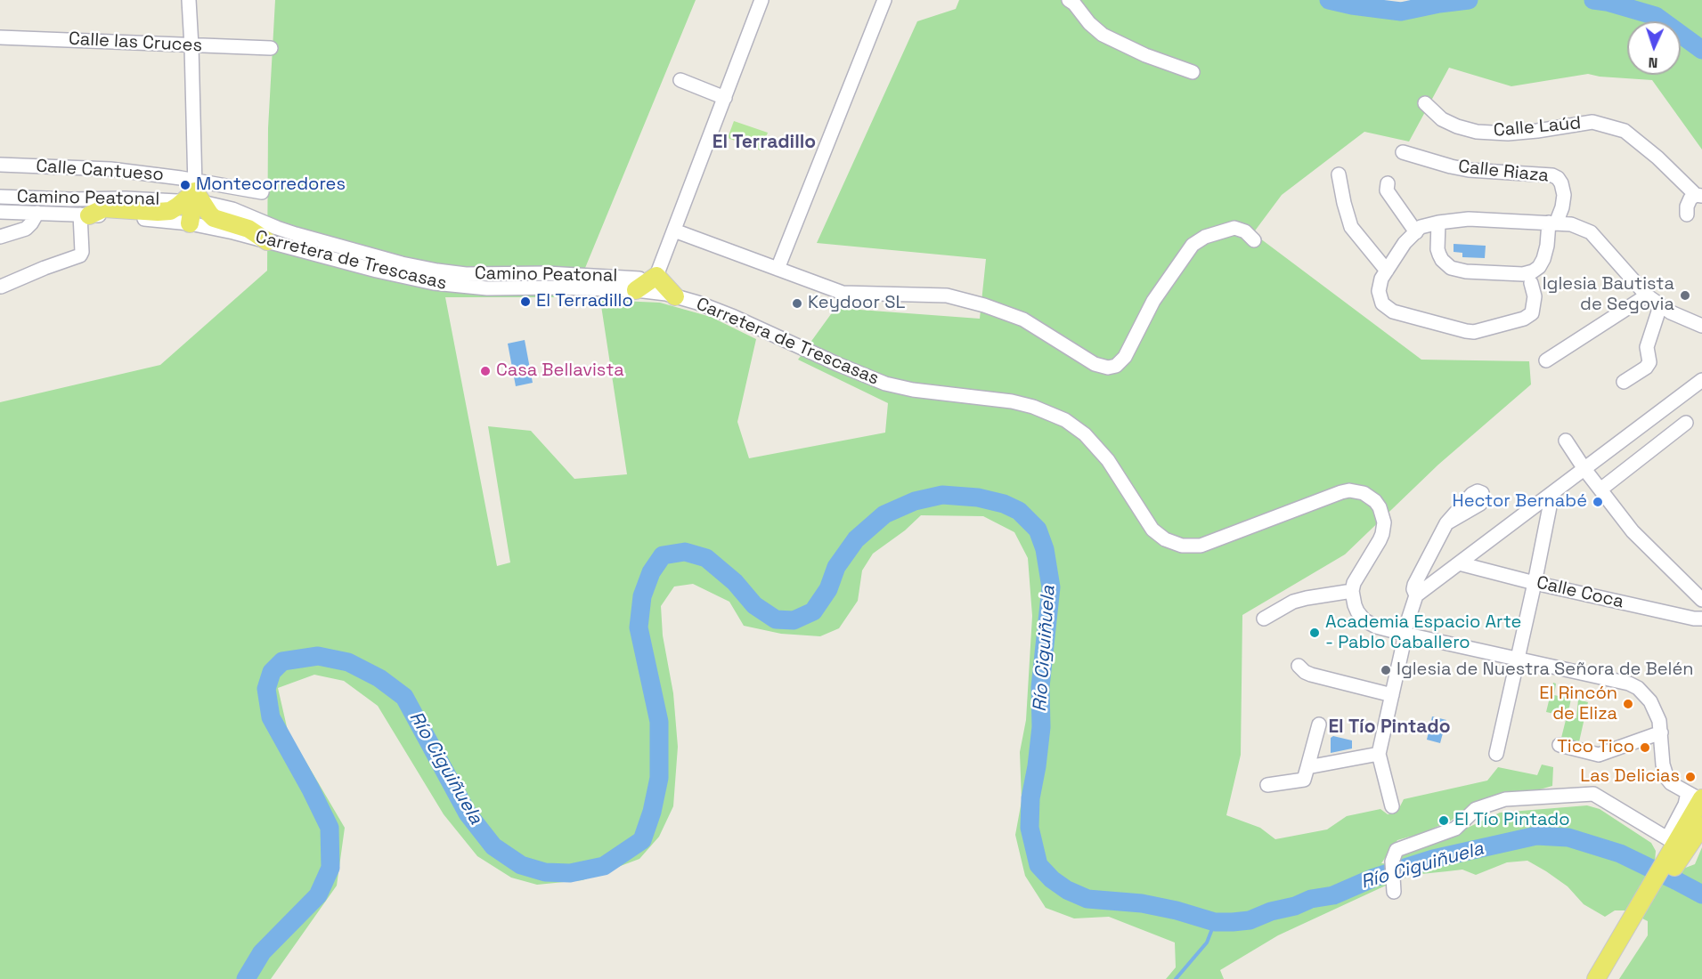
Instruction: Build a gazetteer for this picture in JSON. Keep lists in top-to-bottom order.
{
  "streets": {
    "street": [
      "Calle las Cruces",
      "Calle Laúd",
      "Calle Cantueso",
      "Calle Riaza",
      "Camino Peatonal",
      "Carretera de Trescasas",
      "Calle Coca"
    ]
  },
  "crossings": [
    ["Calle Cantueso", "Camino Peatonal"],
    ["Camino Peatonal", "Carretera de Trescasas"]
  ],
  "districts": ["El Terradillo", "El Tío Pintado"],
  "water": ["Río Ciguiñuela"],
  "places": [
    "Montecorredores",
    "Iglesia Bautista de Segovia",
    "El Terradillo",
    "Keydoor SL",
    "Casa Bellavista",
    "Hector Bernabé",
    "Academia Espacio Arte - Pablo Caballero",
    "Iglesia de Nuestra Señora de Belén",
    "El Rincón de Eliza",
    "Tico Tico",
    "Las Delicias",
    "El Tío Pintado"
  ],
  "north": "bottom"
}
